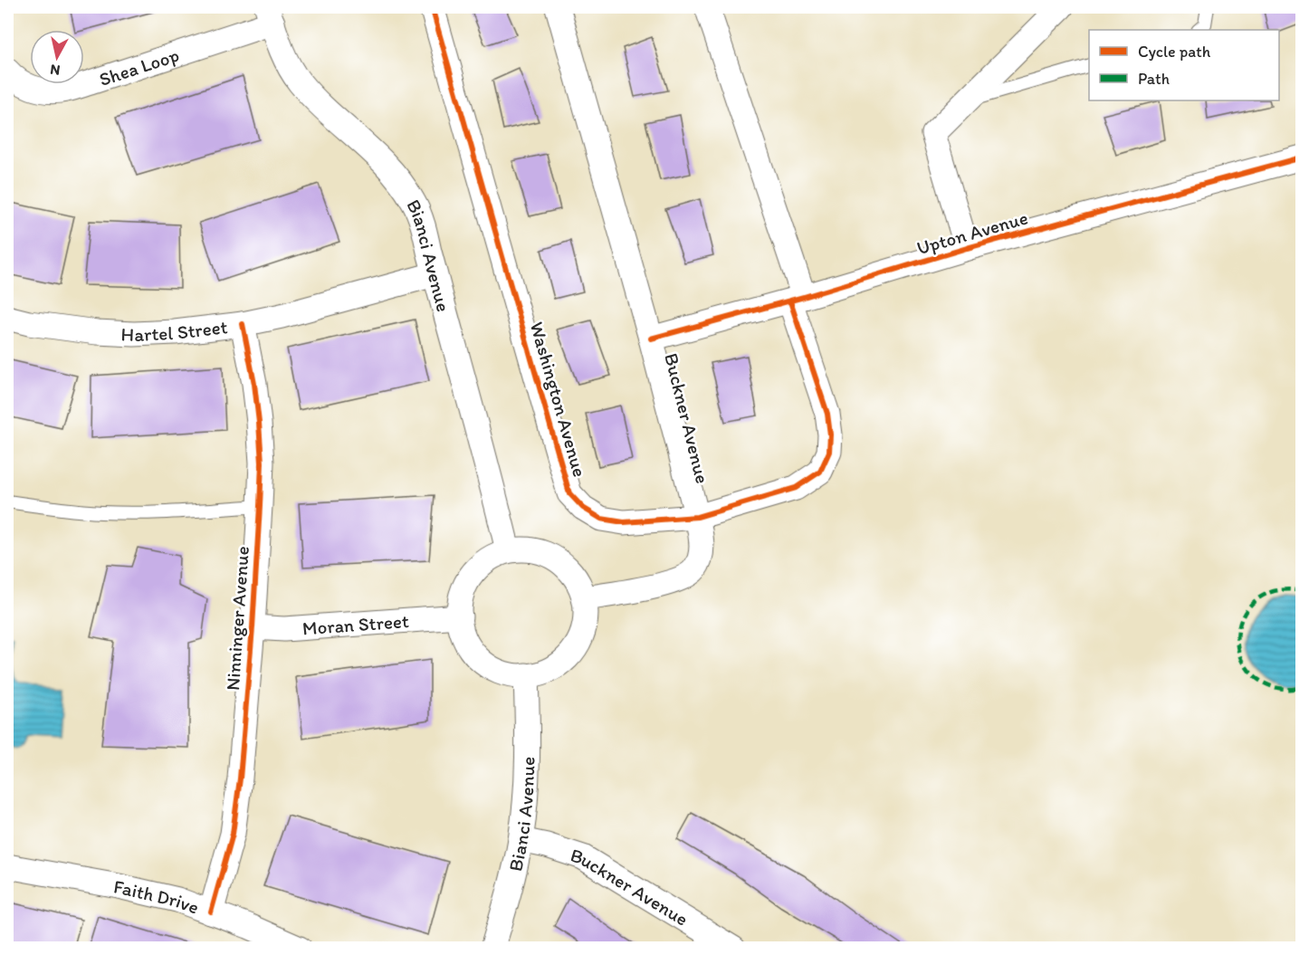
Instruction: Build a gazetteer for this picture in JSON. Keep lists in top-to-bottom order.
{
  "streets": {
    "street": [
      "Shea Loop",
      "Upton Avenue",
      "Bianci Avenue",
      "Hartel Street",
      "Washington Avenue",
      "Buckner Avenue",
      "Ninninger Avenue",
      "Moran Street",
      "Faith Drive"
    ]
  },
  "crossings": [
    ["Shea Loop", "Bianci Avenue"],
    ["Upton Avenue", "Washington Avenue"],
    ["Upton Avenue", "Buckner Avenue"],
    ["Bianci Avenue", "Hartel Street"],
    ["Bianci Avenue", "Buckner Avenue"],
    ["Bianci Avenue", "Moran Street"],
    ["Hartel Street", "Ninninger Avenue"],
    ["Washington Avenue", "Buckner Avenue"],
    ["Buckner Avenue", "Moran Street"],
    ["Ninninger Avenue", "Moran Street"],
    ["Ninninger Avenue", "Faith Drive"]
  ],
  "legend": ["Cycle path", "Path"],
  "north": "bottom"
}
